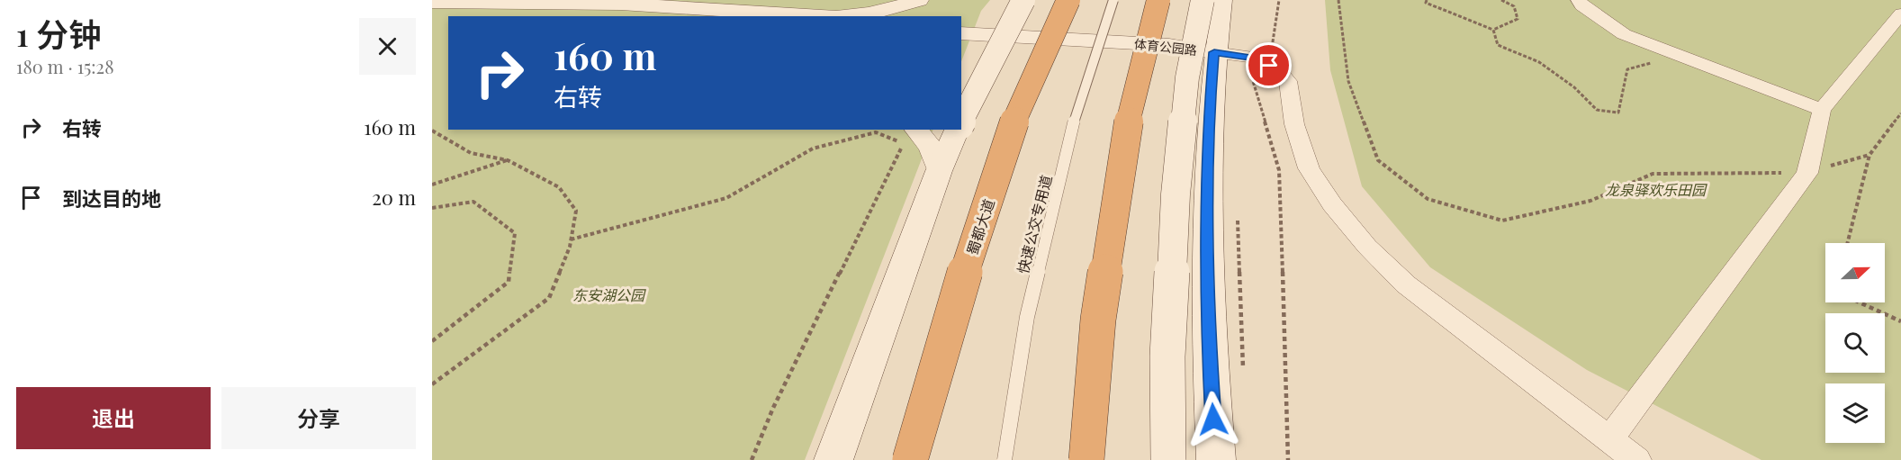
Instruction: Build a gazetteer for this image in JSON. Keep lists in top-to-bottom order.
{
  "streets": {
    "highway": ["蜀都大道"],
    "street": ["体育公园路"],
    "lane": ["快速公交专用道"]
  },
  "parks": ["龙泉驿欢乐田园", "东安湖公园"],
  "north": "right",
  "page": {
    "heading": ["1 分钟", "180 m · 15:28"],
    "turn": ["160 m", "右转"],
    "list": [
      {
        "name": "右转",
        "value": "160 m"
      },
      {
        "name": "到达目的地",
        "value": "20 m"
      }
    ],
    "buttons": ["退出", "分享"]
  }
}
